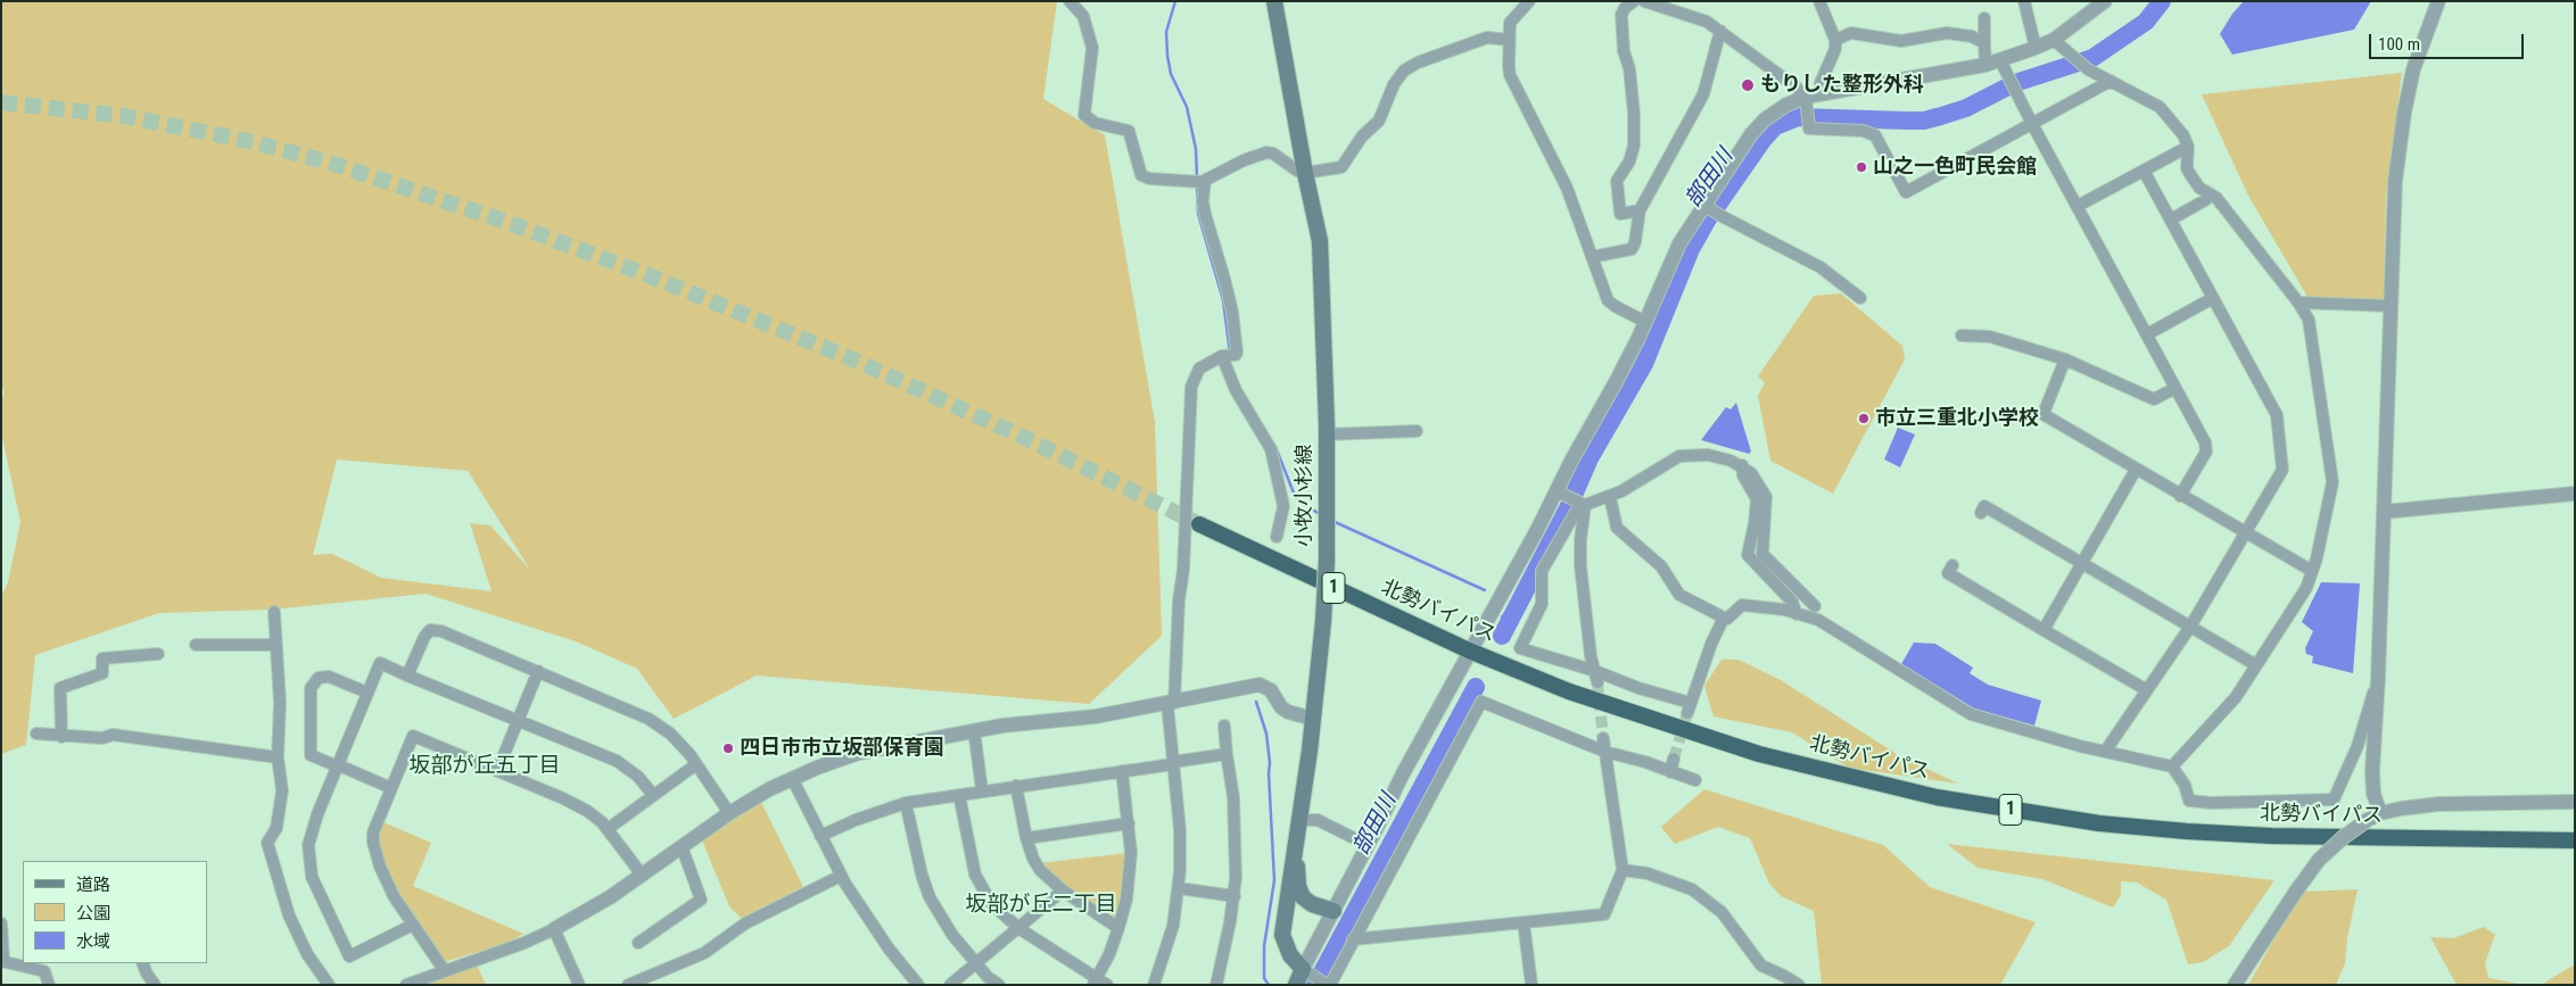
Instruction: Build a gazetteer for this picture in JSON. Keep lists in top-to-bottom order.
{
  "streets": {
    "highway": ["1", "北勢バイパス"],
    "main road": ["小牧小杉線"]
  },
  "districts": ["坂部が丘五丁目", "坂部が丘二丁目"],
  "water": ["部田川"],
  "places": [
    "もりした整形外科",
    "山之一色町民会館",
    "市立三重北小学校",
    "四日市市立坂部保育園"
  ],
  "legend": ["道路", "公園", "水域"],
  "scale_bar": "100 m"
}
